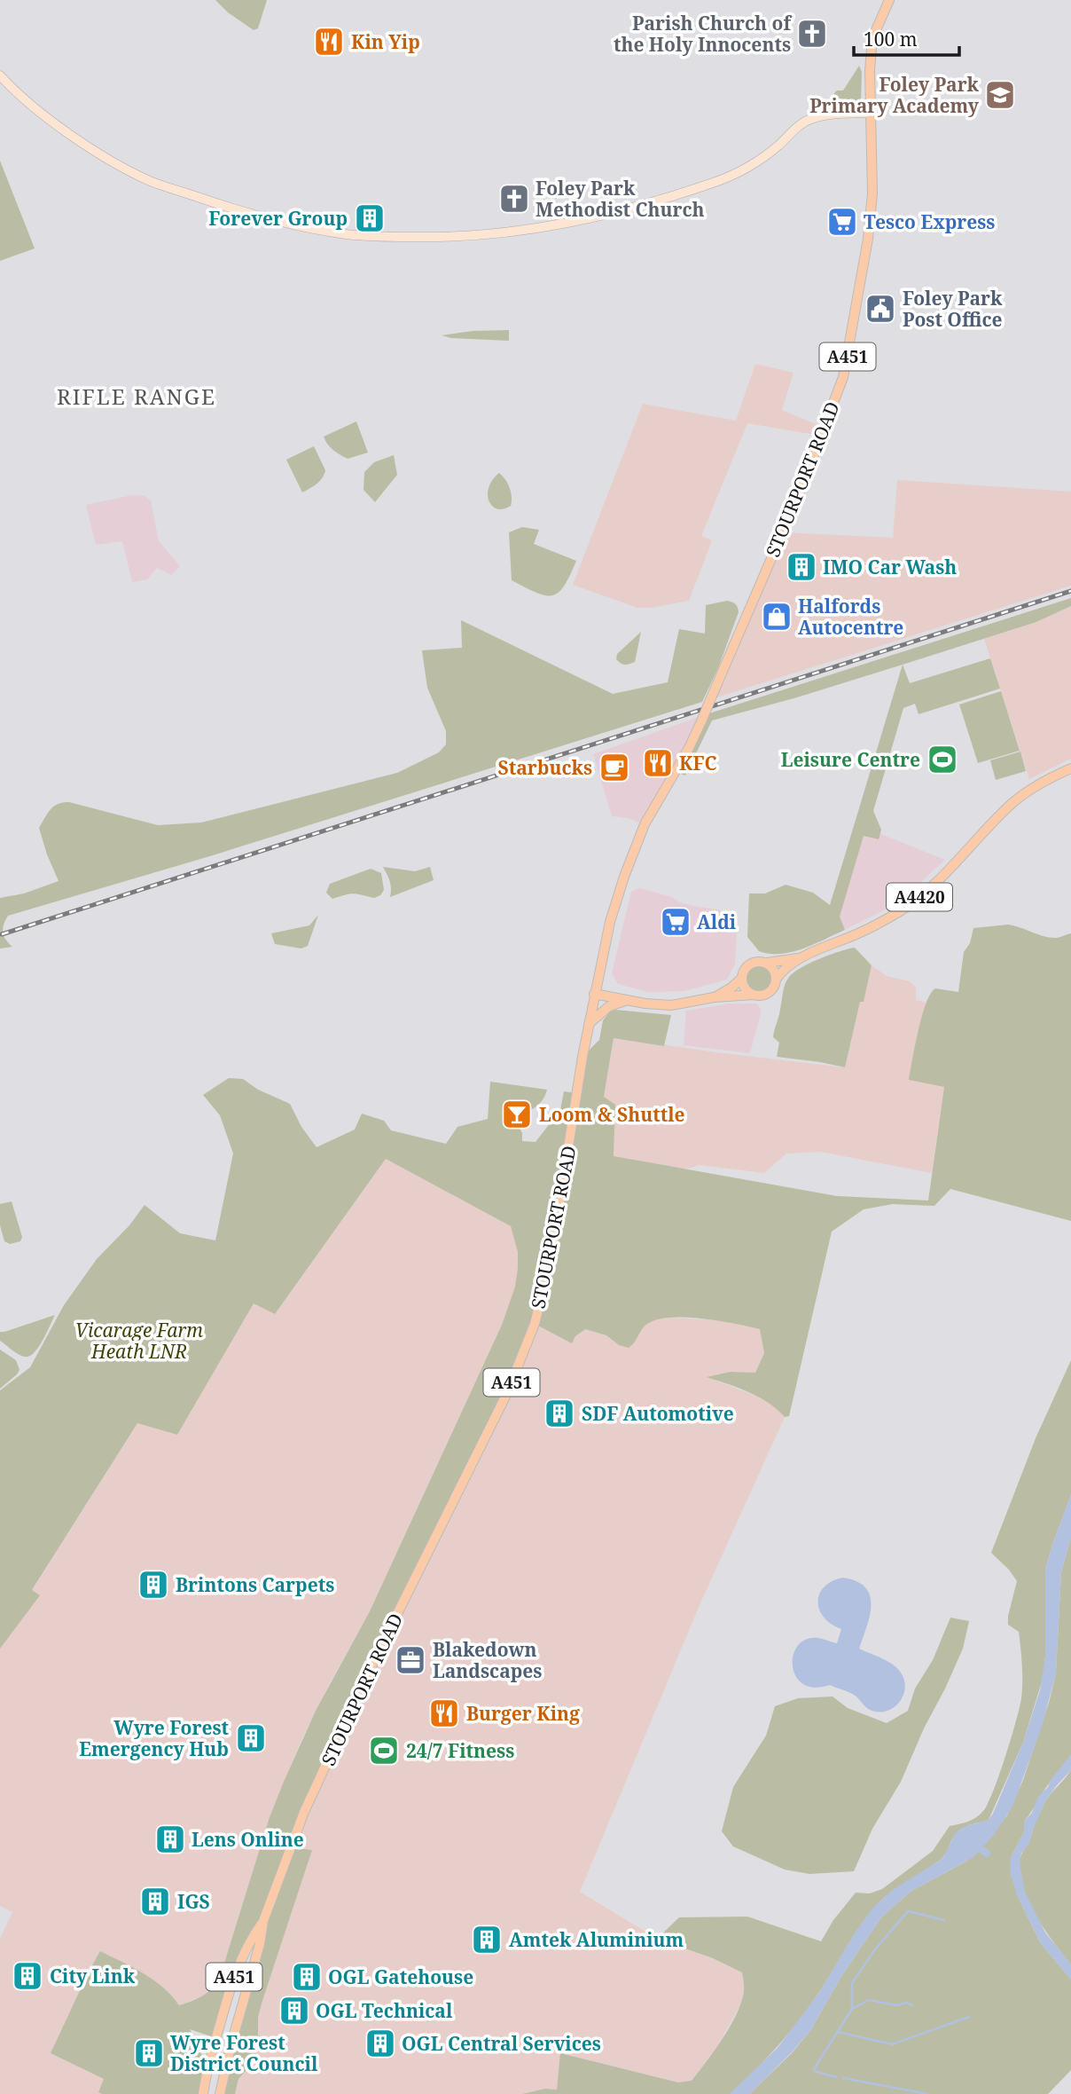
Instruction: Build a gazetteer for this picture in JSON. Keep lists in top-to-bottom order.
{
  "streets": {
    "main road": ["A451", "STOURPORT ROAD", "A4420"]
  },
  "districts": ["RIFLE RANGE"],
  "parks": ["Vicarage Farm Heath LNR"],
  "places": {
    "church": ["Parish Church of the Holy Innocents", "Foley Park Methodist Church"],
    "restaurant": ["Kin Yip", "KFC", "Burger King"],
    "school or university": ["Foley Park Primary Academy"],
    "building": [
      "Forever Group",
      "IMO Car Wash",
      "SDF Automotive",
      "Brintons Carpets",
      "Wyre Forest Emergency Hub",
      "Lens Online",
      "IGS",
      "Amtek Aluminium",
      "City Link",
      "OGL Gatehouse",
      "OGL Technical",
      "OGL Central Services",
      "Wyre Forest District Council"
    ],
    "supermarket": ["Tesco Express", "Aldi"],
    "public building": ["Foley Park Post Office"],
    "shop": ["Halfords Autocentre"],
    "sports": ["Leisure Centre", "24/7 Fitness"],
    "cafe": ["Starbucks"],
    "bar": ["Loom & Shuttle"],
    "office": ["Blakedown Landscapes"]
  },
  "scale_bar": "100 m"
}
